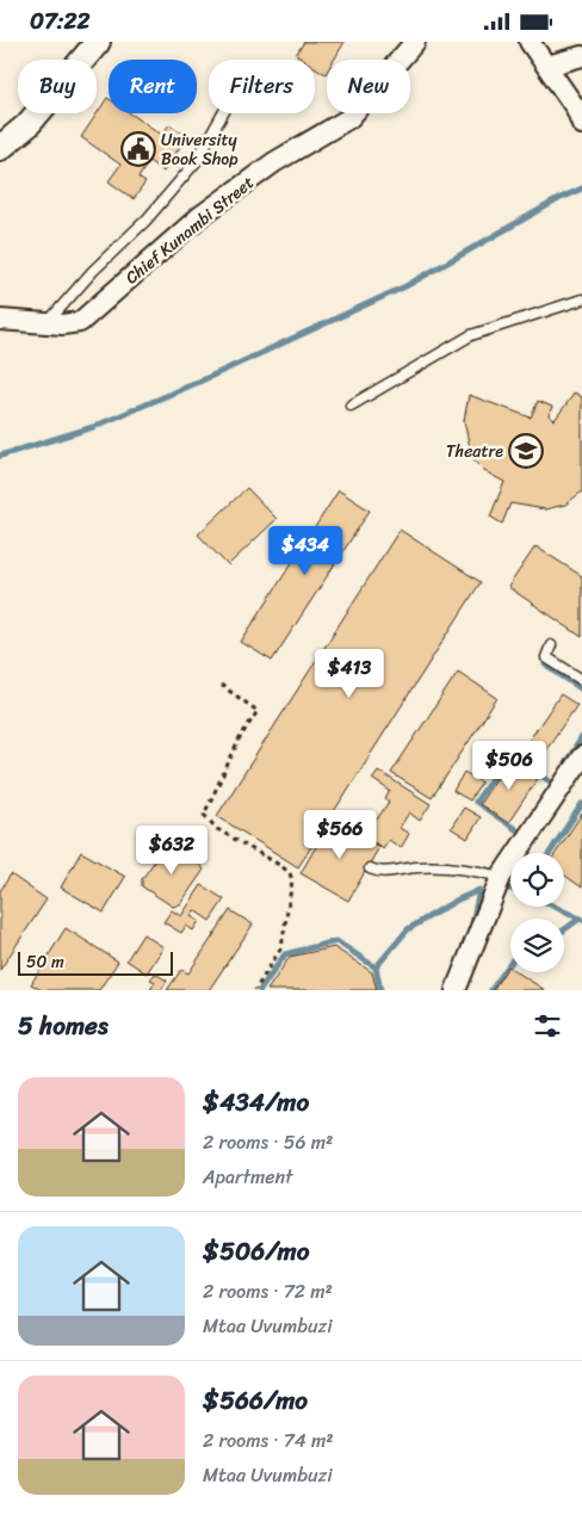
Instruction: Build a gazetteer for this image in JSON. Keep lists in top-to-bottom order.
{
  "streets": {
    "street": ["Chief Kunambi Street"]
  },
  "places": {
    "public building": ["University Book Shop"],
    "school or university": ["Theatre"]
  },
  "scale_bar": "50 m",
  "page": {
    "status": "07:22",
    "chip": [
      "Buy",
      "Rent",
      "Filters",
      "New"
    ],
    "price": [
      "$434",
      "$413",
      "$506",
      "$566",
      "$632"
    ],
    "scale": "50 m",
    "heading": "5 homes",
    "list": [
      {
        "name": "$434/mo",
        "note": "2 rooms · 56 m² · Apartment"
      },
      {
        "name": "$506/mo",
        "note": "2 rooms · 72 m² · Mtaa Uvumbuzi"
      },
      {
        "name": "$566/mo",
        "note": "2 rooms · 74 m² · Mtaa Uvumbuzi"
      }
    ]
  }
}
